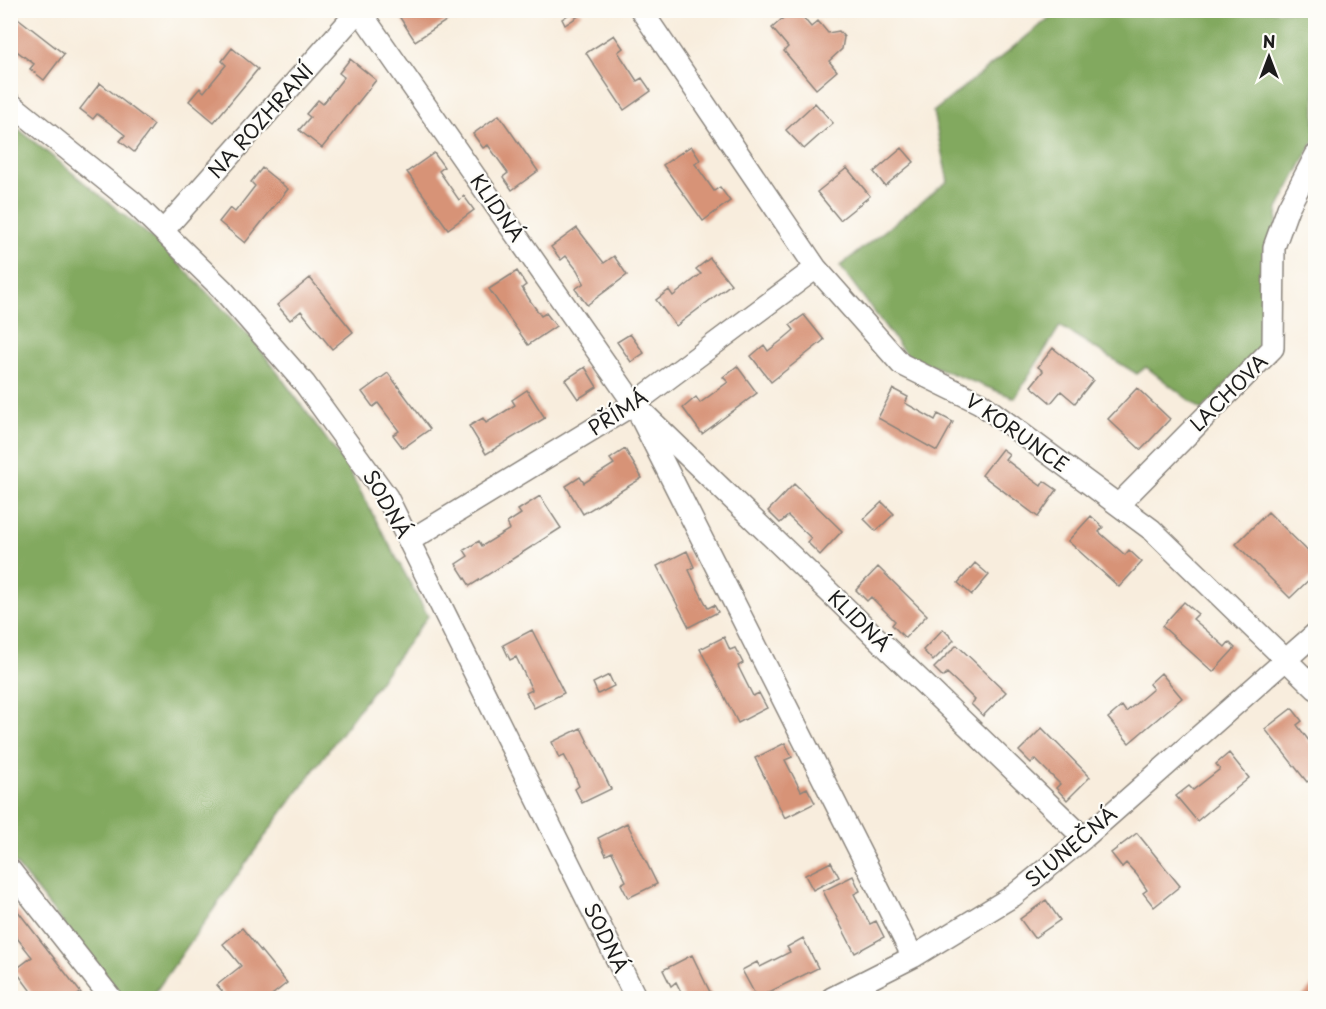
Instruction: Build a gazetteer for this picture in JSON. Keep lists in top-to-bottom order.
{
  "streets": {
    "street": [
      "NA ROZHRANÍ",
      "KLIDNÁ",
      "LACHOVA",
      "PŘÍMÁ",
      "V KORUNCE",
      "SODNÁ",
      "SLUNEČNÁ"
    ]
  },
  "crossings": [
    ["NA ROZHRANÍ", "KLIDNÁ"],
    ["NA ROZHRANÍ", "SODNÁ"],
    ["KLIDNÁ", "PŘÍMÁ"],
    ["KLIDNÁ", "SLUNEČNÁ"],
    ["LACHOVA", "V KORUNCE"],
    ["PŘÍMÁ", "V KORUNCE"],
    ["PŘÍMÁ", "SODNÁ"],
    ["V KORUNCE", "SLUNEČNÁ"]
  ],
  "north": "top"
}
